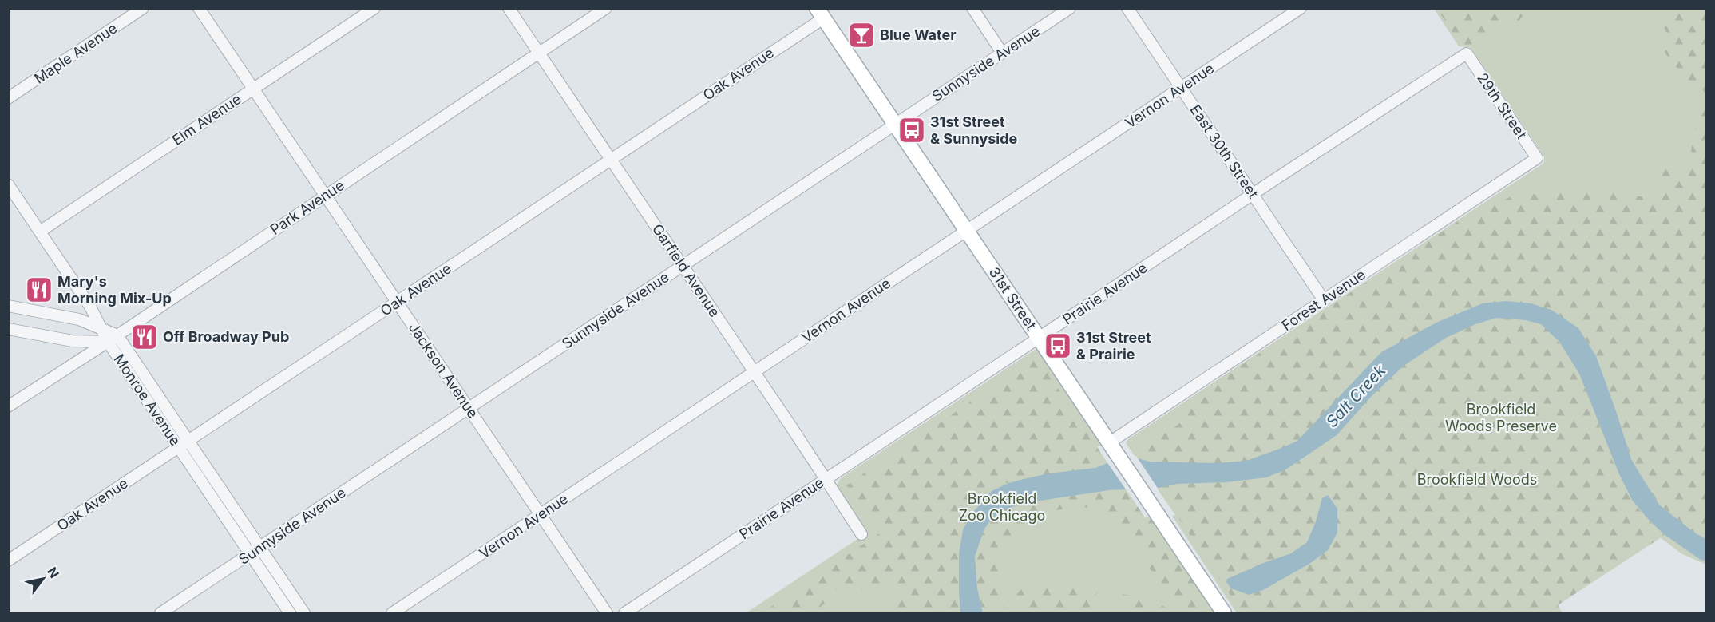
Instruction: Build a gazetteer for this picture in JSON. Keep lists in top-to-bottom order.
{
  "streets": {
    "main road": ["31st Street"],
    "street": [
      "Maple Avenue",
      "Sunnyside Avenue",
      "Oak Avenue",
      "Vernon Avenue",
      "29th Street",
      "Elm Avenue",
      "East 30th Street",
      "Park Avenue",
      "Garfield Avenue",
      "Prairie Avenue",
      "Forest Avenue",
      "Jackson Avenue",
      "Monroe Avenue"
    ]
  },
  "crossings": [
    ["Sunnyside Avenue", "Garfield Avenue"],
    ["Sunnyside Avenue", "31st Street"],
    ["Sunnyside Avenue", "Jackson Avenue"],
    ["Sunnyside Avenue", "Monroe Avenue"],
    ["Oak Avenue", "Garfield Avenue"],
    ["Oak Avenue", "31st Street"],
    ["Oak Avenue", "Jackson Avenue"],
    ["Oak Avenue", "Monroe Avenue"],
    ["Vernon Avenue", "East 30th Street"],
    ["Vernon Avenue", "Garfield Avenue"],
    ["Vernon Avenue", "31st Street"],
    ["Vernon Avenue", "Jackson Avenue"],
    ["29th Street", "Prairie Avenue"],
    ["29th Street", "Forest Avenue"],
    ["Elm Avenue", "Jackson Avenue"],
    ["Elm Avenue", "Monroe Avenue"],
    ["East 30th Street", "Prairie Avenue"],
    ["East 30th Street", "Forest Avenue"],
    ["Park Avenue", "Garfield Avenue"],
    ["Park Avenue", "Jackson Avenue"],
    ["Park Avenue", "Monroe Avenue"],
    ["Garfield Avenue", "Prairie Avenue"],
    ["Prairie Avenue", "31st Street"],
    ["31st Street", "Forest Avenue"]
  ],
  "water": ["Salt Creek"],
  "parks": ["Brookfield Woods Preserve", "Brookfield Woods", "Brookfield Zoo Chicago"],
  "places": {
    "bar": ["Blue Water"],
    "bus stop": ["31st Street & Sunnyside", "31st Street & Prairie"],
    "restaurant": ["Mary's Morning Mix-Up", "Off Broadway Pub"]
  },
  "north": "top right"
}
